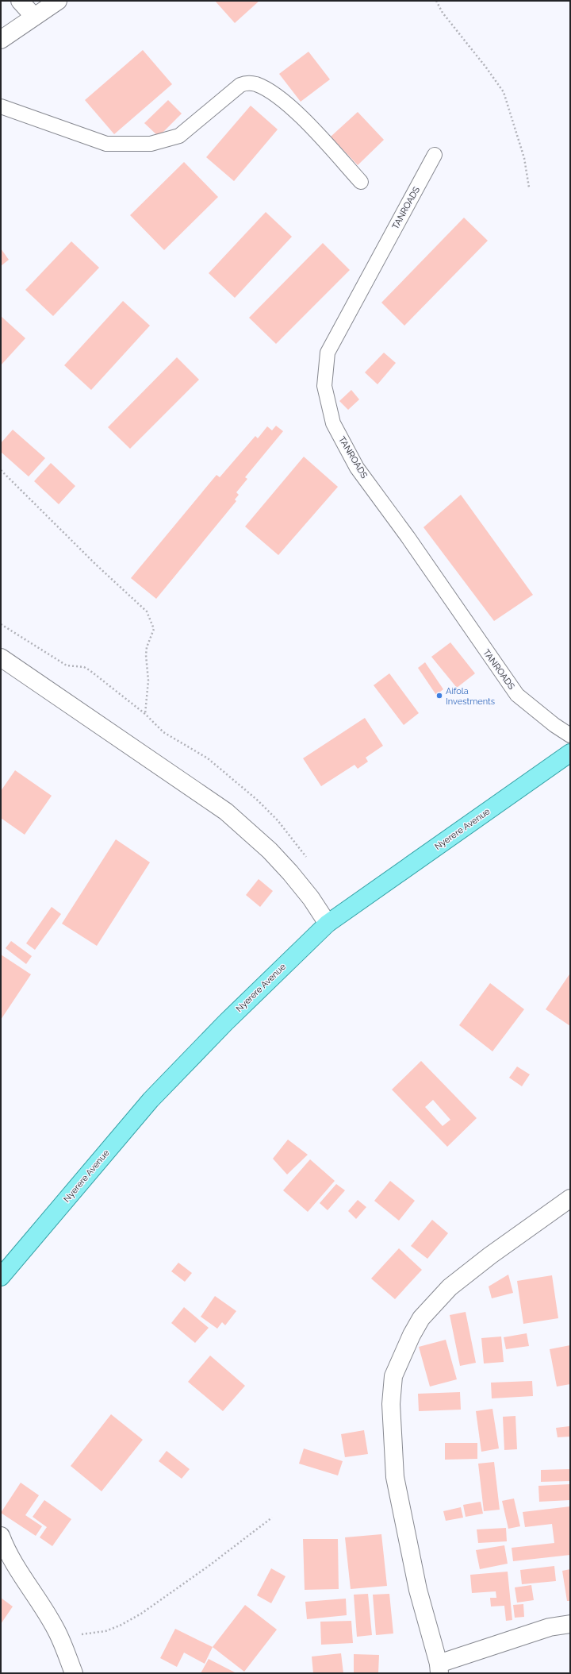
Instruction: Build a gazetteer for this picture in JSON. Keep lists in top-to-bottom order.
{
  "streets": {
    "main road": ["Nyerere Avenue"],
    "lane": ["TANROADS"]
  },
  "places": ["Aifola Investments"]
}
